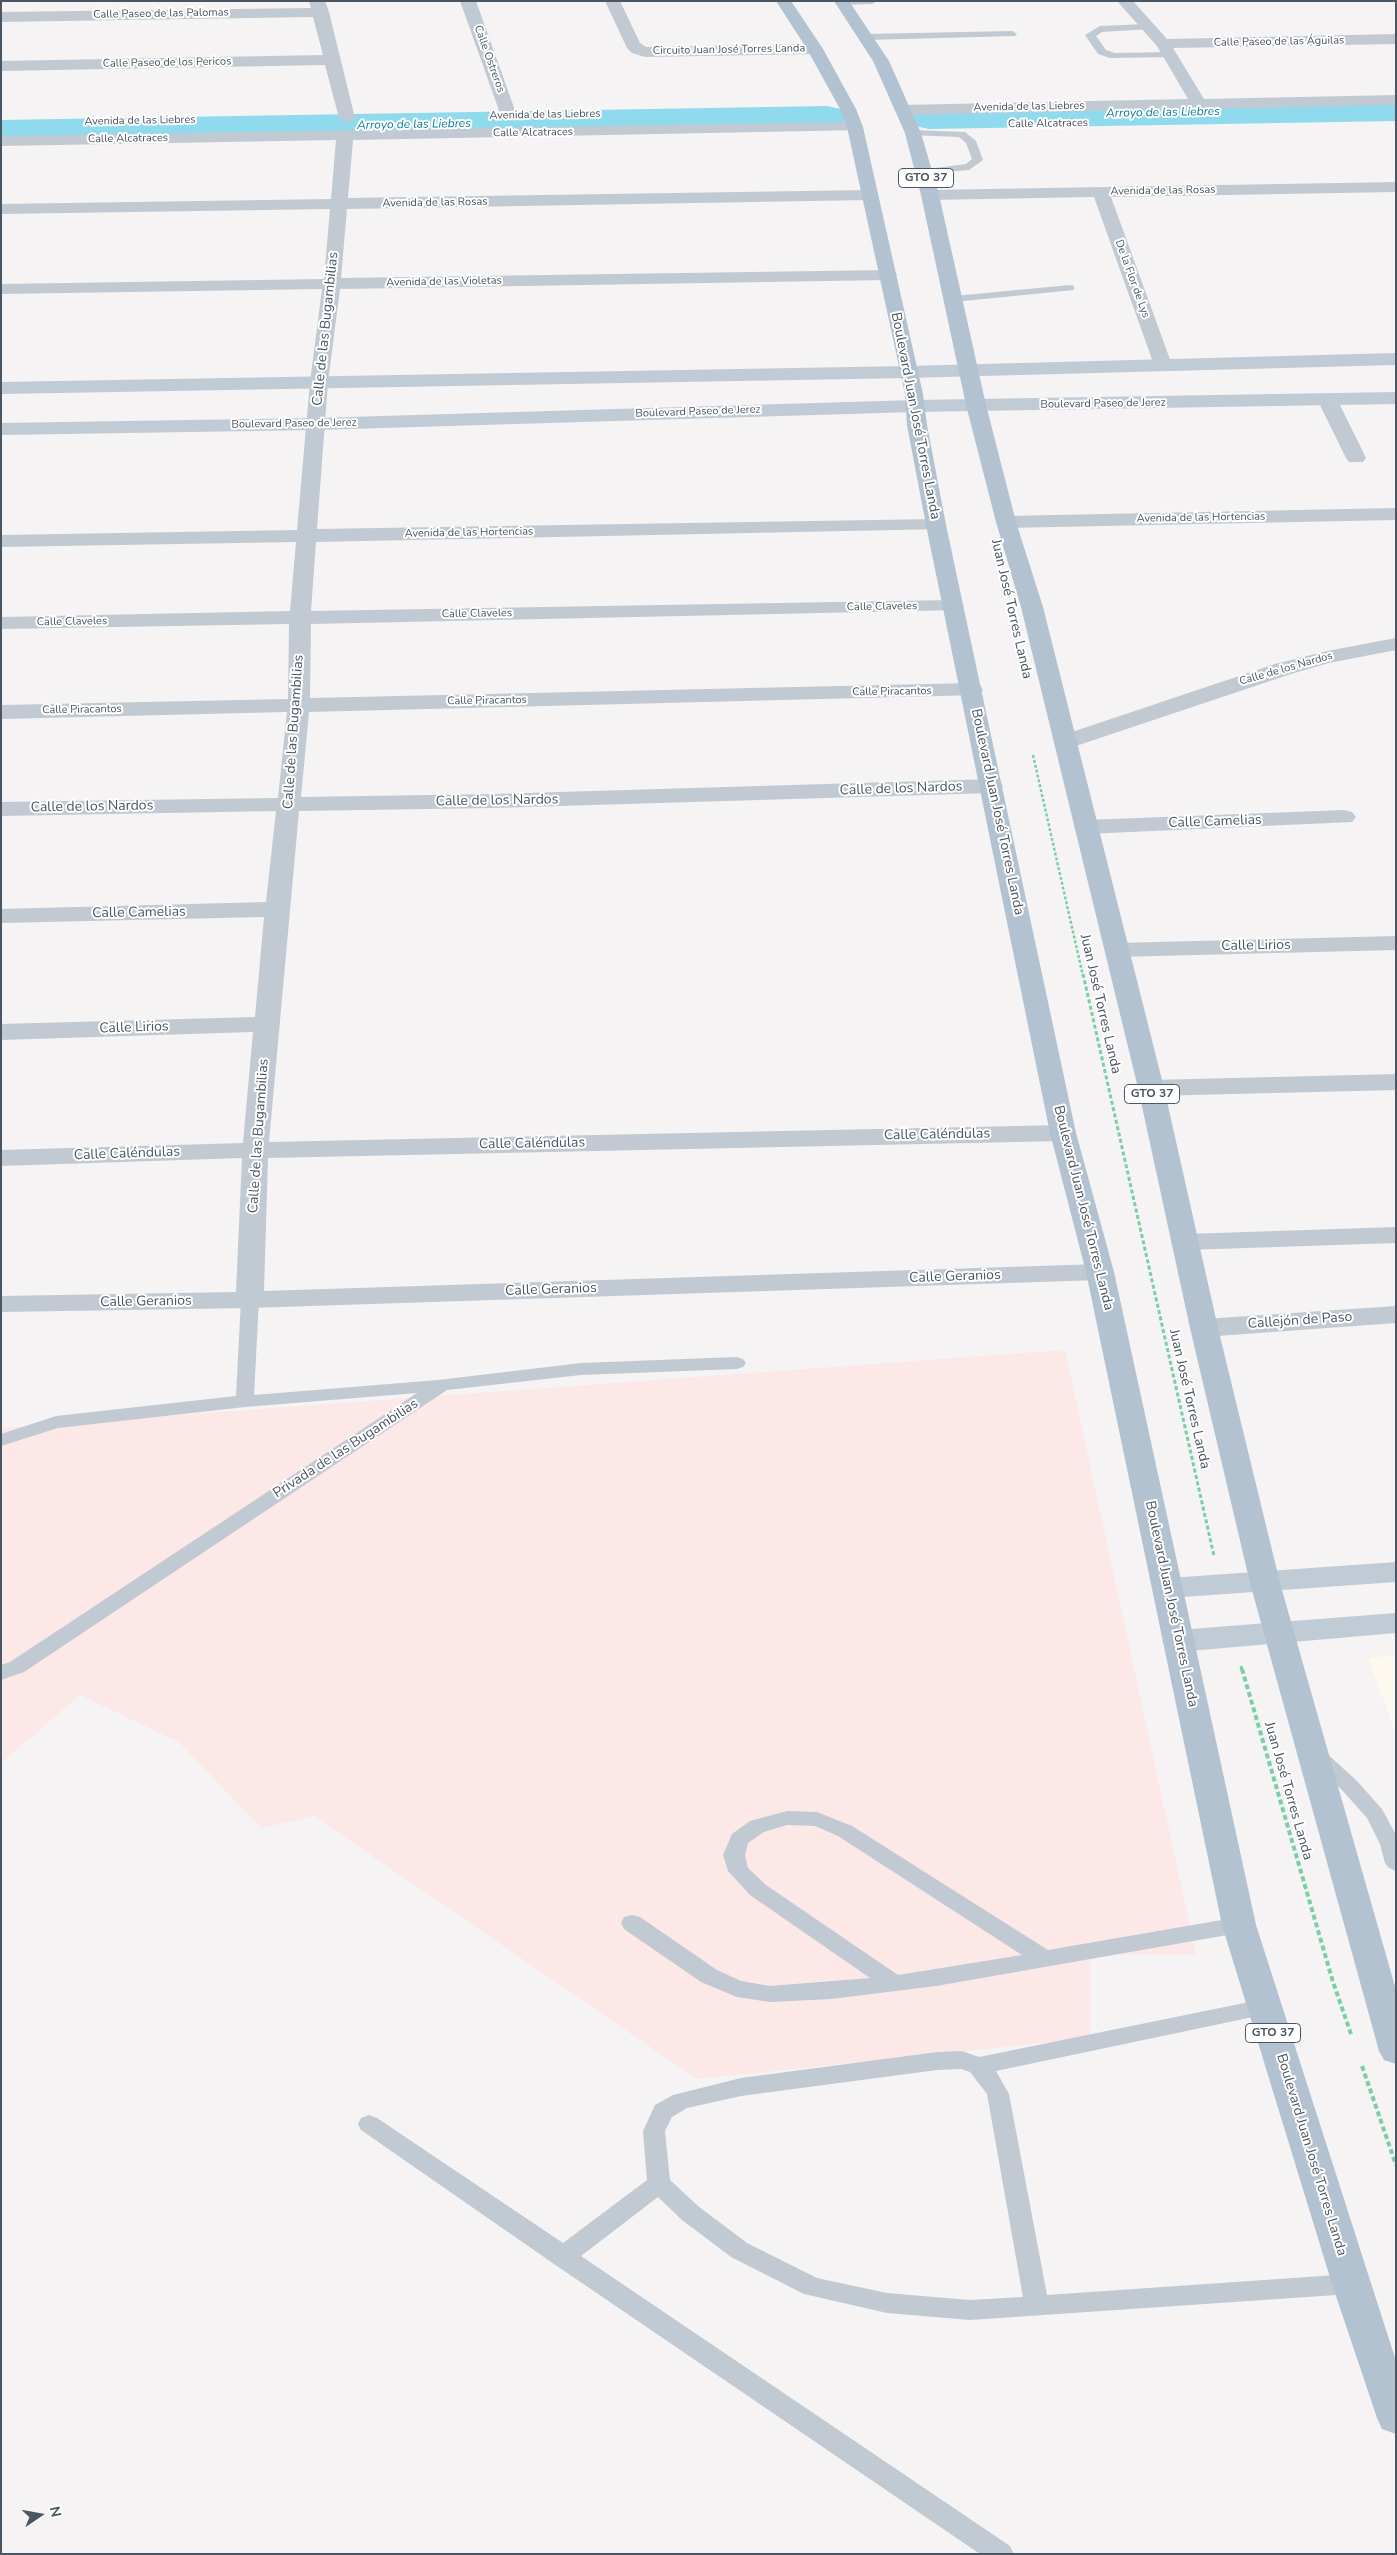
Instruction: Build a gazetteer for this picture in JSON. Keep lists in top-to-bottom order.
{
  "streets": {
    "main road": ["GTO 37", "Boulevard Paseo de Jerez", "Boulevard Juan José Torres Landa"],
    "street": [
      "Calle Paseo de las Palomas",
      "Calle Paseo de las Águilas",
      "Circuito Juan José Torres Landa",
      "Calle Ostreros",
      "Calle Paseo de los Pericos",
      "Avenida de las Liebres",
      "Calle Alcatraces",
      "Avenida de las Rosas",
      "De la Flor de Lys",
      "Avenida de las Violetas",
      "Calle de las Bugambilias",
      "Avenida de las Hortencias",
      "Calle Claveles",
      "Calle de los Nardos",
      "Calle Piracantos",
      "Calle Camelias",
      "Calle Lirios",
      "Calle Caléndulas",
      "Calle Geranios",
      "Callejón de Paso"
    ],
    "lane": ["Privada de las Bugambilias"],
    "path": ["Juan José Torres Landa"]
  },
  "crossings": [
    ["Circuito Juan José Torres Landa", "Boulevard Juan José Torres Landa"],
    ["Calle Ostreros", "Avenida de las Liebres"],
    ["Avenida de las Liebres", "GTO 37"],
    ["Calle Alcatraces", "Calle de las Bugambilias"],
    ["Calle Alcatraces", "Boulevard Juan José Torres Landa"],
    ["GTO 37", "Avenida de las Rosas"],
    ["GTO 37", "Boulevard Paseo de Jerez"],
    ["GTO 37", "Avenida de las Hortencias"],
    ["GTO 37", "Calle de los Nardos"],
    ["GTO 37", "Calle Camelias"],
    ["GTO 37", "Calle Lirios"],
    ["GTO 37", "Callejón de Paso"],
    ["Avenida de las Rosas", "De la Flor de Lys"],
    ["Avenida de las Rosas", "Calle de las Bugambilias"],
    ["Avenida de las Rosas", "Boulevard Juan José Torres Landa"],
    ["Avenida de las Violetas", "Calle de las Bugambilias"],
    ["Avenida de las Violetas", "Boulevard Juan José Torres Landa"],
    ["Calle de las Bugambilias", "Boulevard Paseo de Jerez"],
    ["Calle de las Bugambilias", "Avenida de las Hortencias"],
    ["Calle de las Bugambilias", "Calle Claveles"],
    ["Calle de las Bugambilias", "Calle de los Nardos"],
    ["Calle de las Bugambilias", "Calle Piracantos"],
    ["Calle de las Bugambilias", "Calle Camelias"],
    ["Calle de las Bugambilias", "Calle Lirios"],
    ["Calle de las Bugambilias", "Calle Caléndulas"],
    ["Calle de las Bugambilias", "Calle Geranios"],
    ["Boulevard Paseo de Jerez", "Boulevard Juan José Torres Landa"],
    ["Boulevard Juan José Torres Landa", "Avenida de las Hortencias"],
    ["Boulevard Juan José Torres Landa", "Calle Claveles"],
    ["Boulevard Juan José Torres Landa", "Calle de los Nardos"],
    ["Boulevard Juan José Torres Landa", "Calle Piracantos"],
    ["Boulevard Juan José Torres Landa", "Calle Caléndulas"],
    ["Boulevard Juan José Torres Landa", "Calle Geranios"]
  ],
  "water": ["Arroyo de las Liebres"],
  "north": "right"
}
